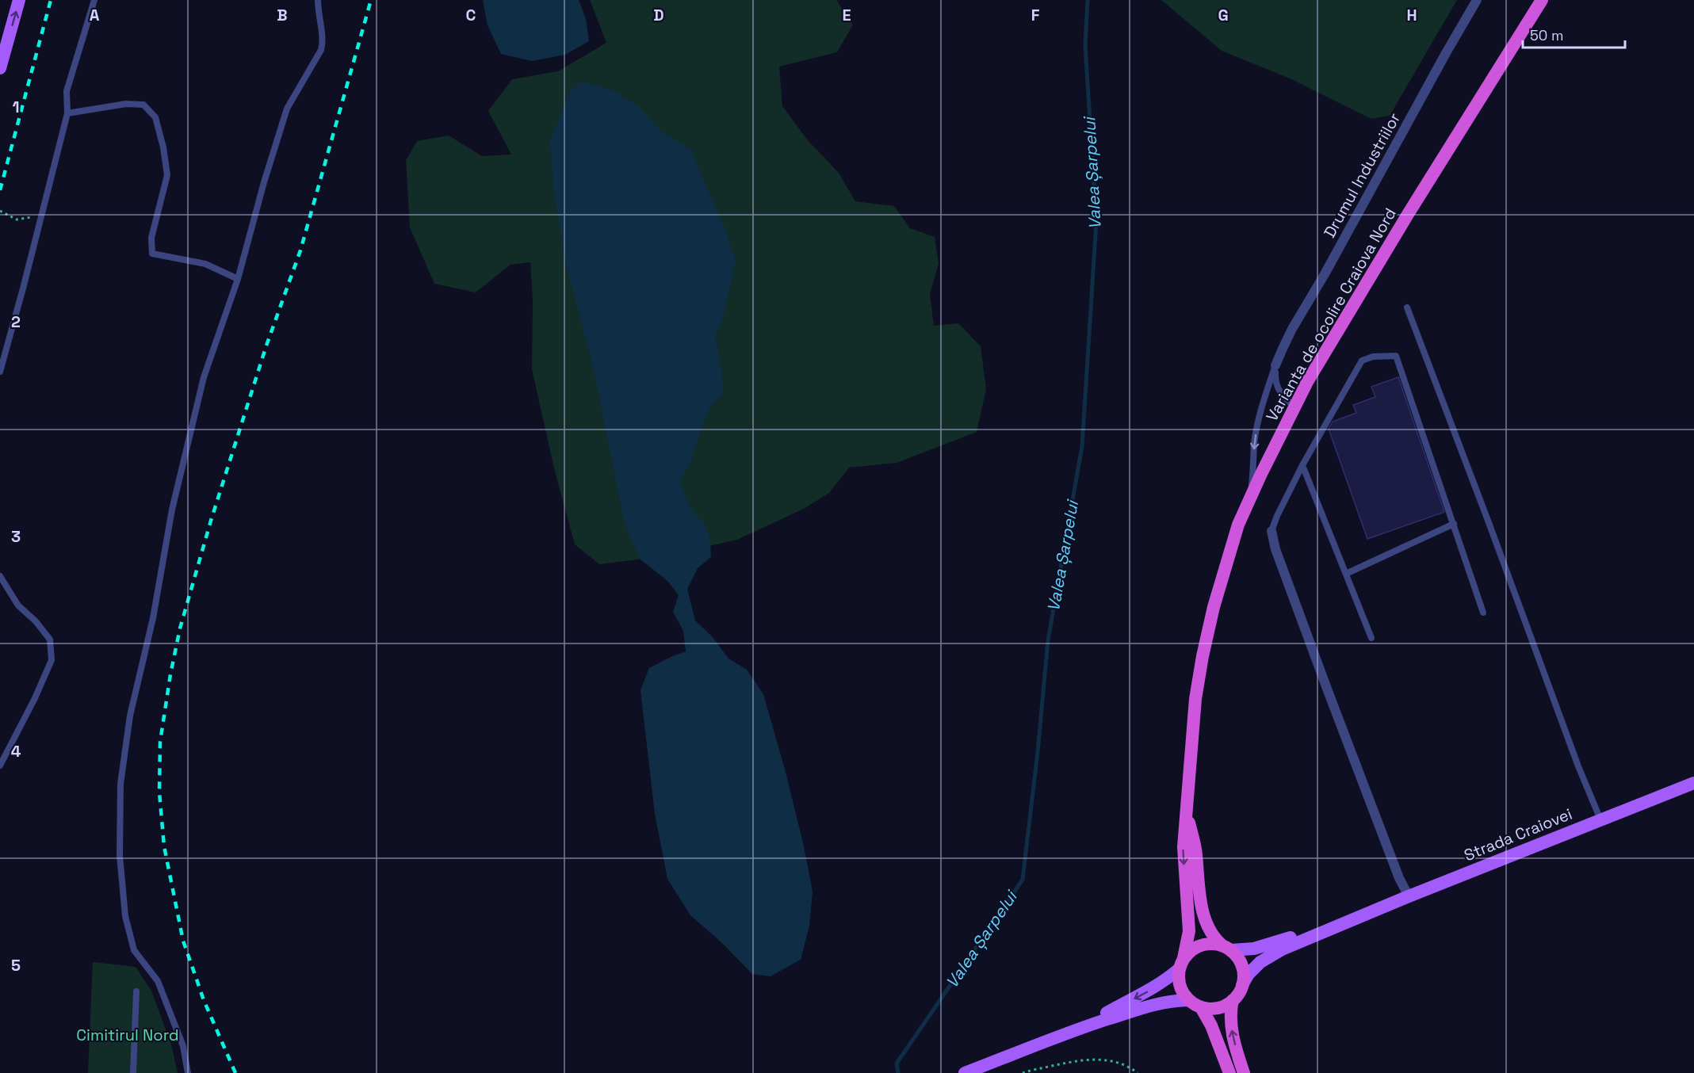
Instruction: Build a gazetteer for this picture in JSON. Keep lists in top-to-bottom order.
{
  "streets": {
    "highway": ["Varianta de ocolire Craiova Nord"],
    "main road": ["Strada Craiovei"],
    "street": ["Drumul Industriilor"]
  },
  "crossings": [
    ["Drumul Industriilor", "Varianta de ocolire Craiova Nord"]
  ],
  "water": ["Valea Șarpelui"],
  "parks": ["Cimitirul Nord"],
  "scale_bar": "50 m",
  "grid": {
    "columns": [
      "A",
      "B",
      "C",
      "D",
      "E",
      "F",
      "G",
      "H"
    ],
    "rows": [
      "1",
      "2",
      "3",
      "4",
      "5"
    ]
  }
}
